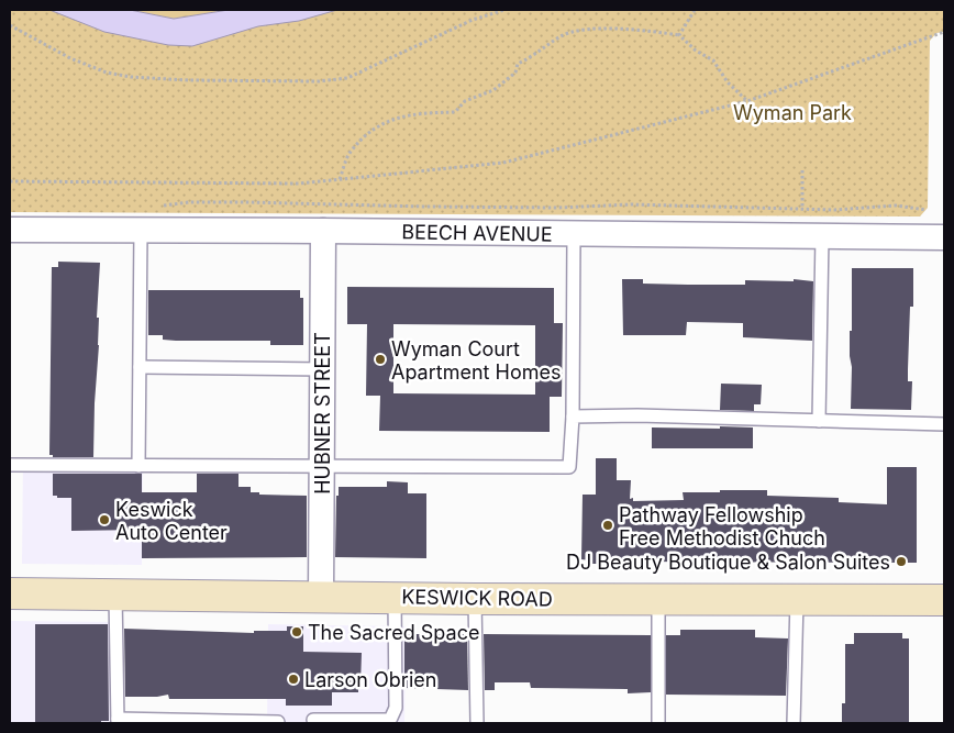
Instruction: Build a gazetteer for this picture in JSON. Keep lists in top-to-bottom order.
{
  "streets": {
    "street": ["BEECH AVENUE", "HUBNER STREET", "KESWICK ROAD"]
  },
  "crossings": [
    ["BEECH AVENUE", "HUBNER STREET"],
    ["HUBNER STREET", "KESWICK ROAD"]
  ],
  "parks": ["Wyman Park"],
  "places": [
    "Wyman Court Apartment Homes",
    "Keswick Auto Center",
    "Pathway Fellowship Free Methodist Chuch",
    "DJ Beauty Boutique & Salon Suites",
    "The Sacred Space",
    "Larson Obrien"
  ]
}
